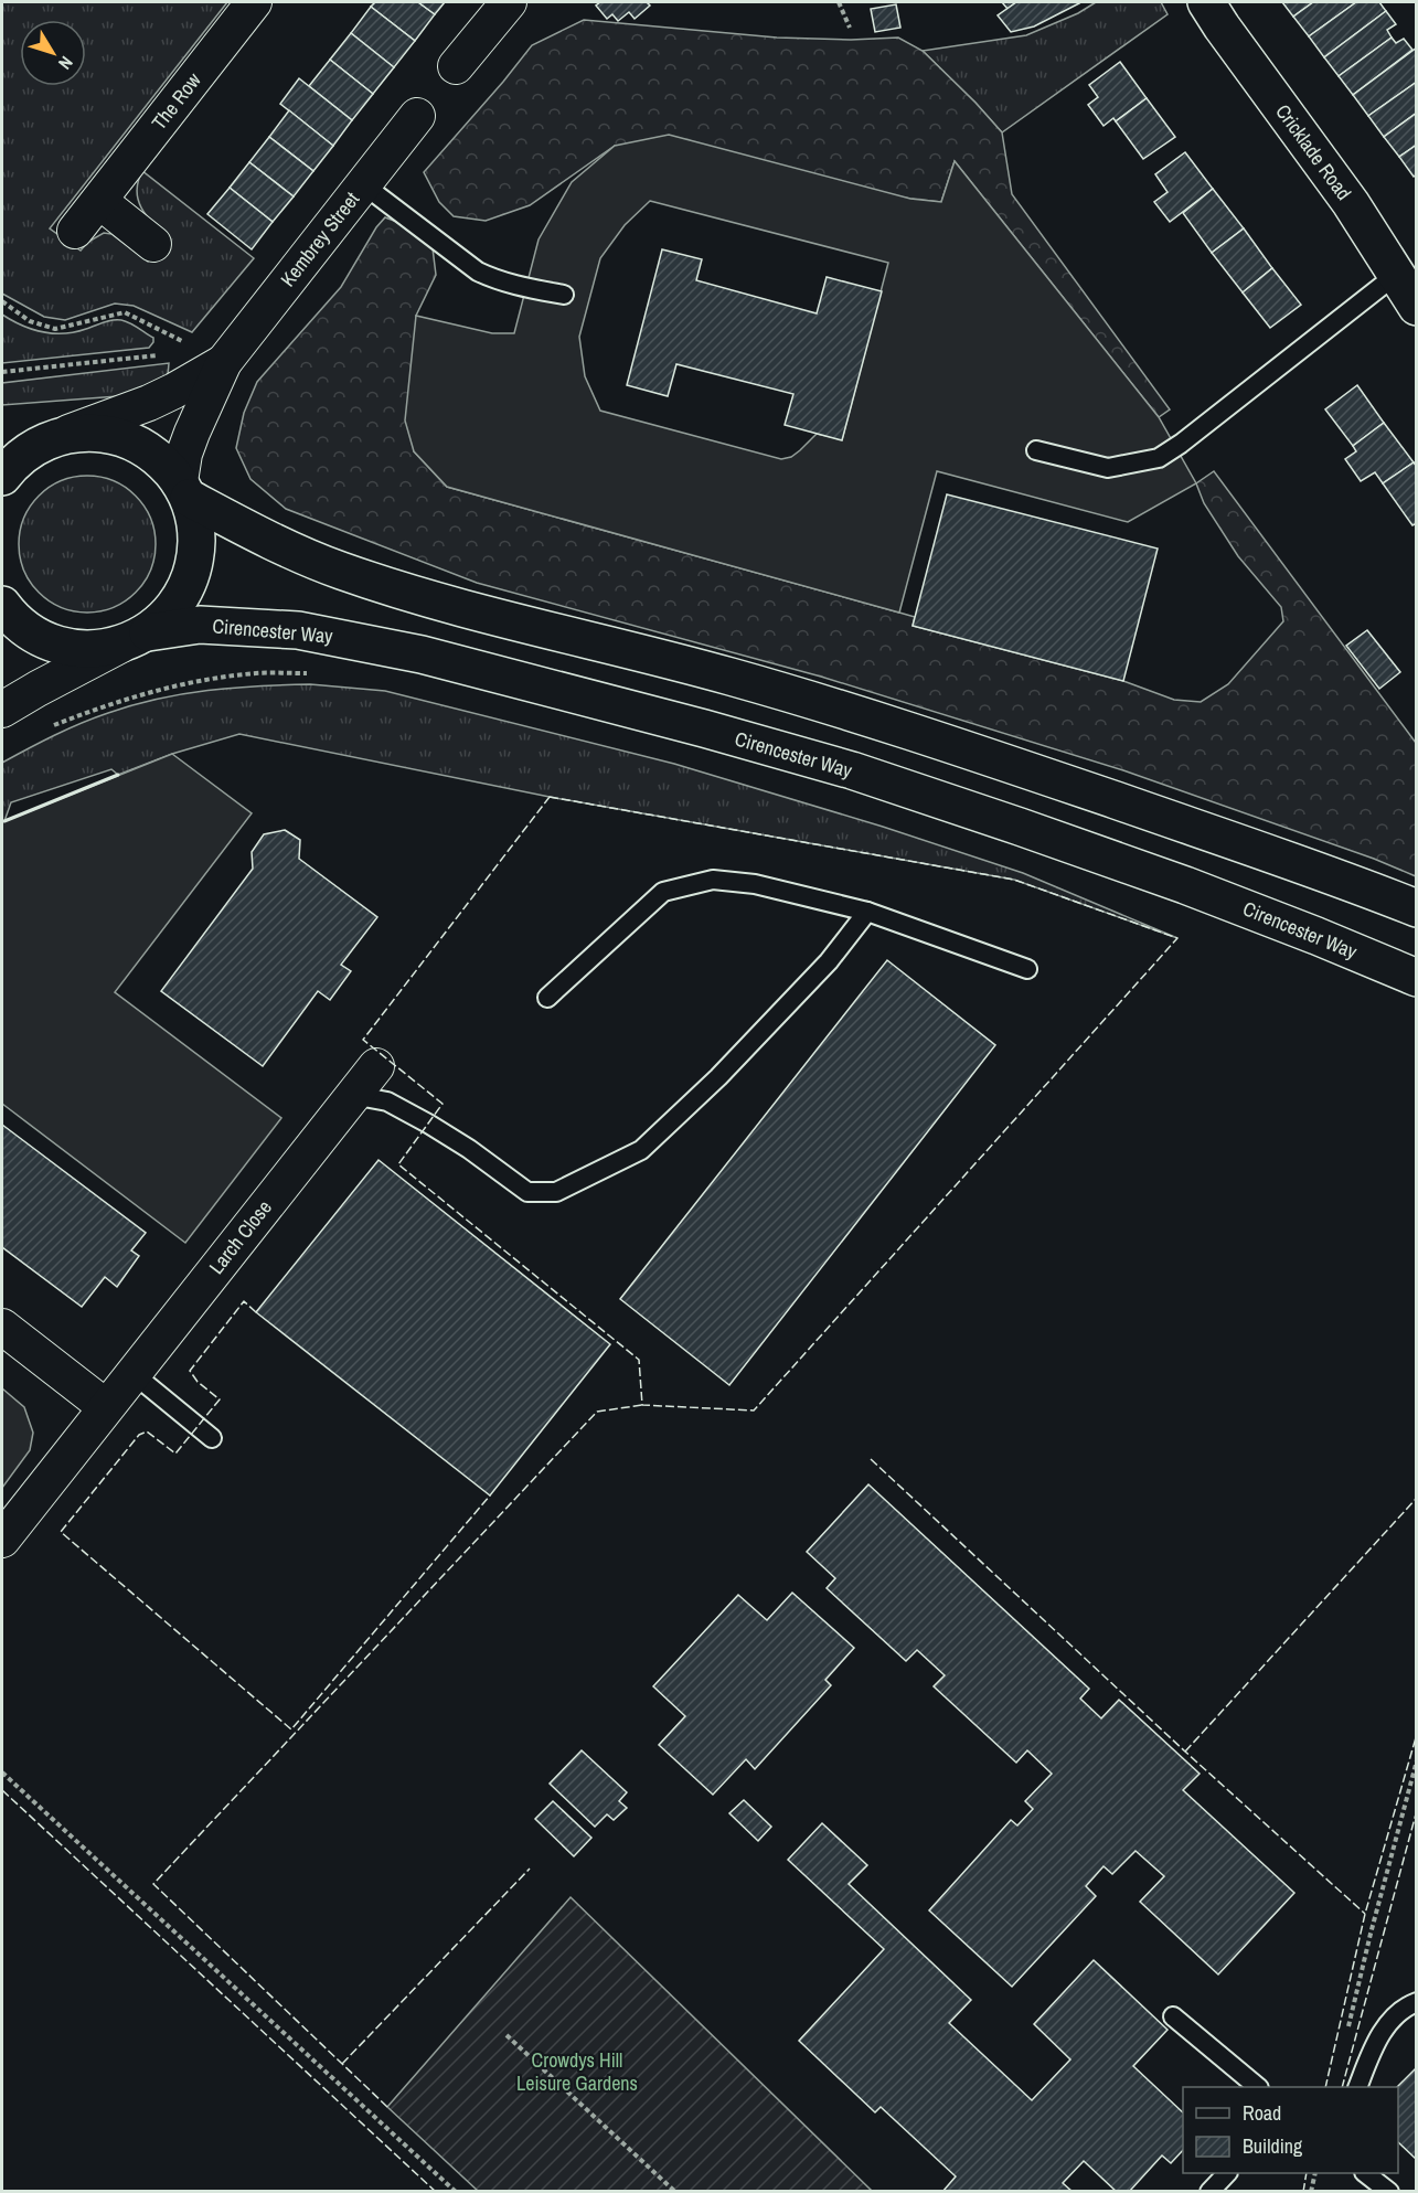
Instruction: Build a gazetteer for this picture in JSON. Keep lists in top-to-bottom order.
{
  "streets": {
    "main road": ["Cricklade Road", "Cirencester Way"],
    "street": ["The Row", "Kembrey Street", "Larch Close"]
  },
  "parks": ["Crowdys Hill Leisure Gardens"],
  "legend": ["Road", "Building"],
  "north": "bottom right"
}
